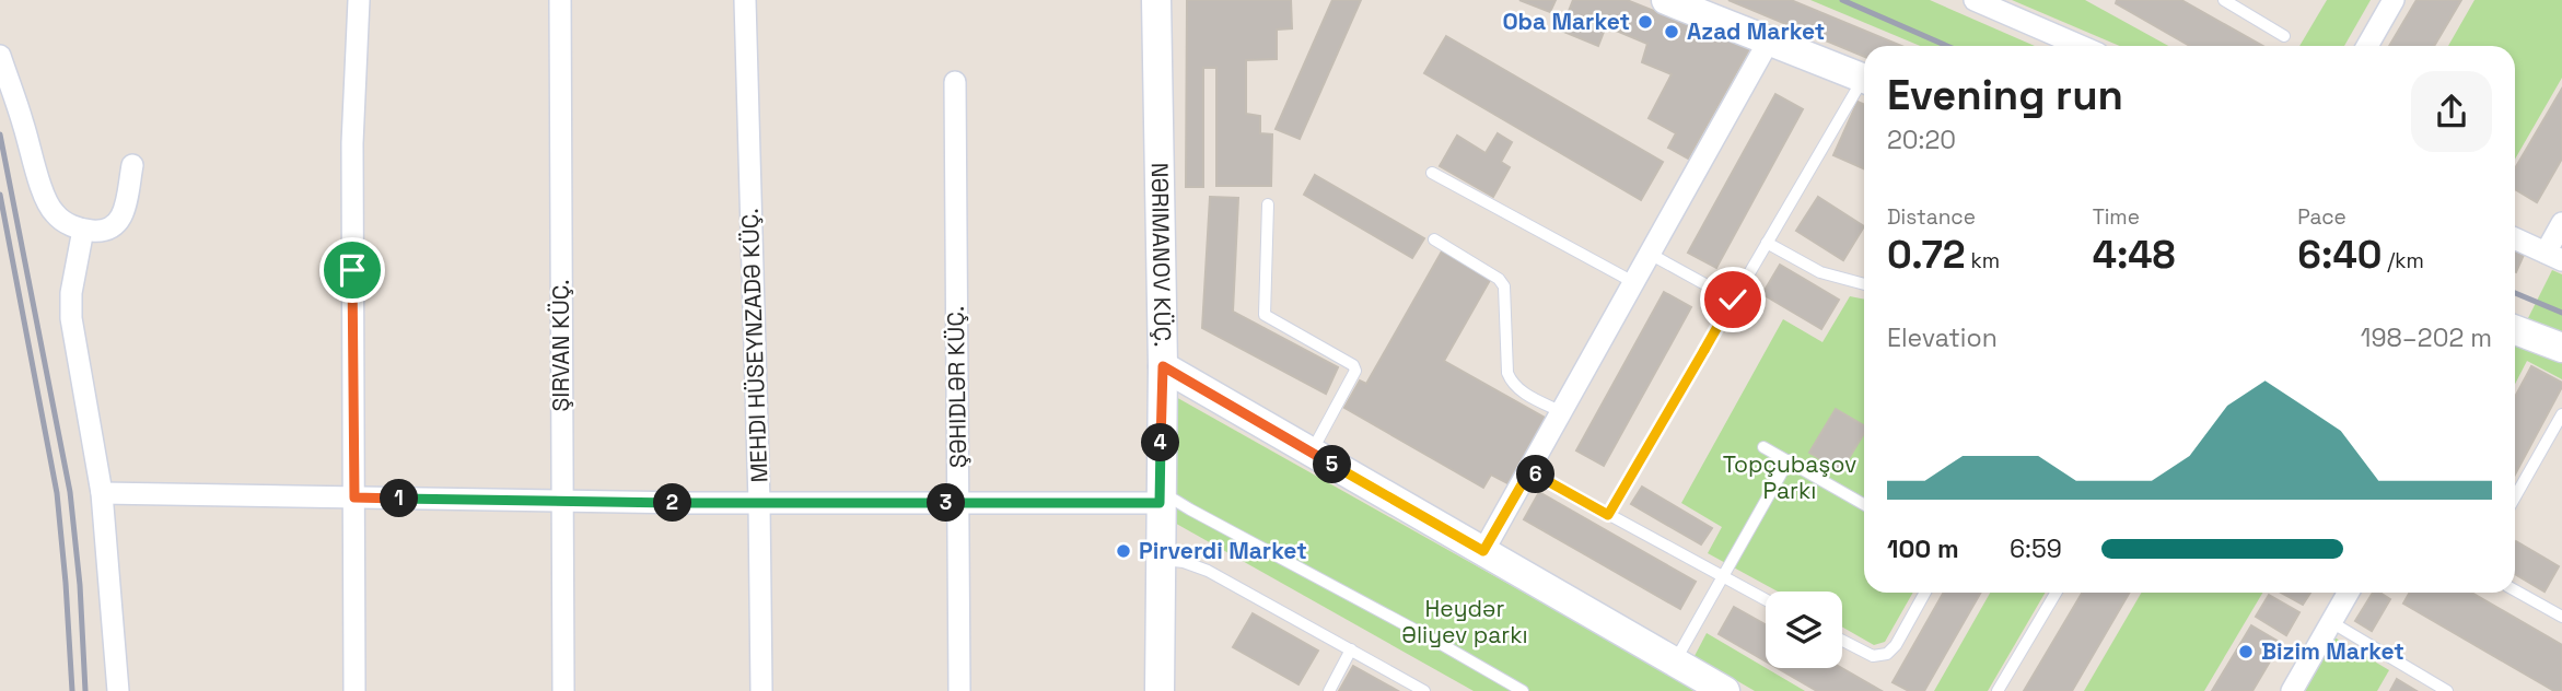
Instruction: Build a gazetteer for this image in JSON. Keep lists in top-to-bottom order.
{
  "streets": {
    "main road": ["NƏRIMANOV KÜÇ."],
    "street": ["ŞIRVAN KÜÇ.", "MEHDI HÜSEYNZADƏ KÜÇ.", "ŞƏHIDLƏR KÜÇ."]
  },
  "parks": ["Topçubaşov Parkı", "Heydər Əliyev parkı"],
  "places": [
    "Oba Market",
    "Azad Market",
    "Pirverdi Market",
    "Bizim Market"
  ],
  "page": {
    "heading": ["Evening run", "20:20"],
    "stats": [
      ["Distance", "0.72 km"],
      ["Time", "4:48"],
      ["Pace", "6:40 /km"]
    ],
    "chart": ["Elevation", "198–202 m"],
    "pins": [
      "4",
      "5",
      "6",
      "1",
      "2",
      "3"
    ],
    "list": [
      {
        "name": "100 m",
        "note": "6:59"
      }
    ]
  }
}
